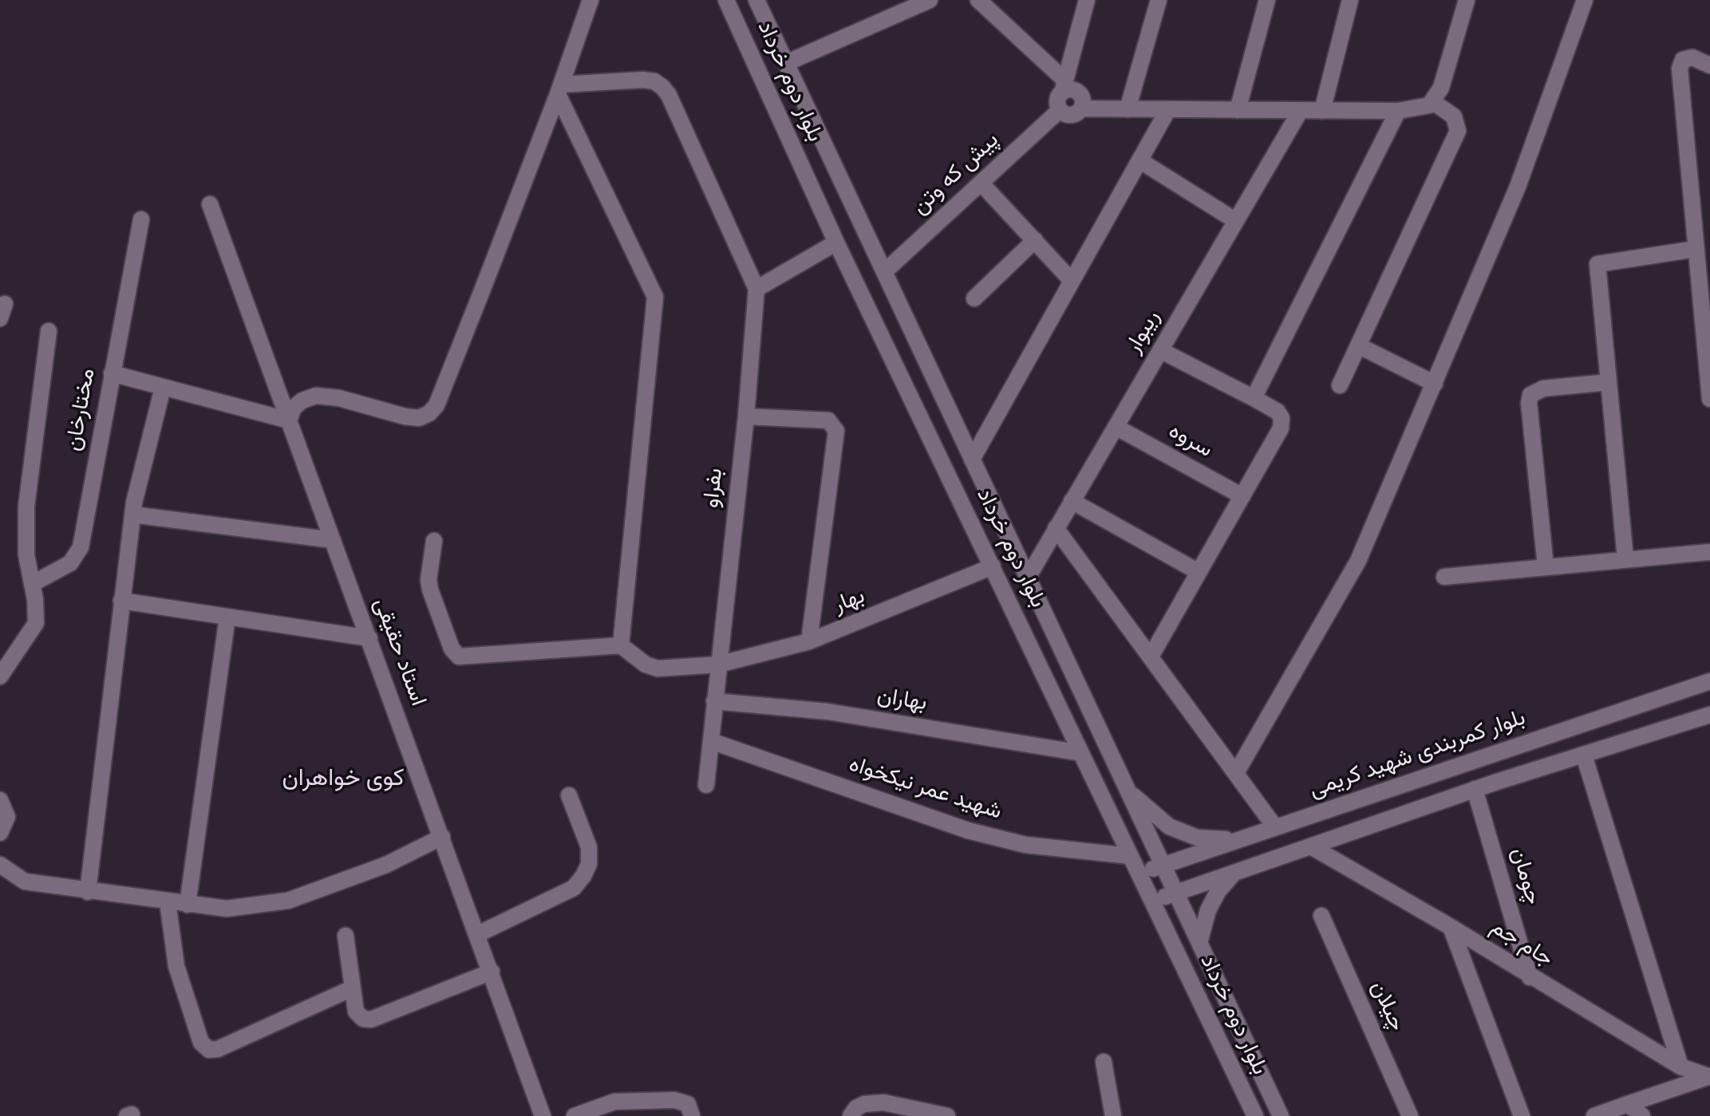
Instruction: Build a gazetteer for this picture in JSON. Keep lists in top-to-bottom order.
{
  "streets": {
    "street": [
      "بلوار دوم خرداد",
      "پیش که وتن",
      "ریبوار",
      "مختارخان",
      "سروه",
      "بفراو",
      "بهار",
      "استاد حقیقی",
      "بهاران",
      "بلوار کمربندی شهید کریمی",
      "شهید عمر نیکخواه",
      "چومان",
      "جام جم",
      "چیلان"
    ]
  },
  "crossings": [
    ["بلوار دوم خرداد", "پیش که وتن"],
    ["بلوار دوم خرداد", "ریبوار"],
    ["بلوار دوم خرداد", "بهار"],
    ["بلوار دوم خرداد", "بهاران"],
    ["بلوار دوم خرداد", "بلوار کمربندی شهید کریمی"],
    ["بلوار دوم خرداد", "شهید عمر نیکخواه"],
    ["ریبوار", "سروه"],
    ["بفراو", "بهار"],
    ["بفراو", "بهاران"],
    ["بفراو", "شهید عمر نیکخواه"],
    ["چومان", "جام جم"]
  ],
  "districts": ["کوی خواهران"]
}
